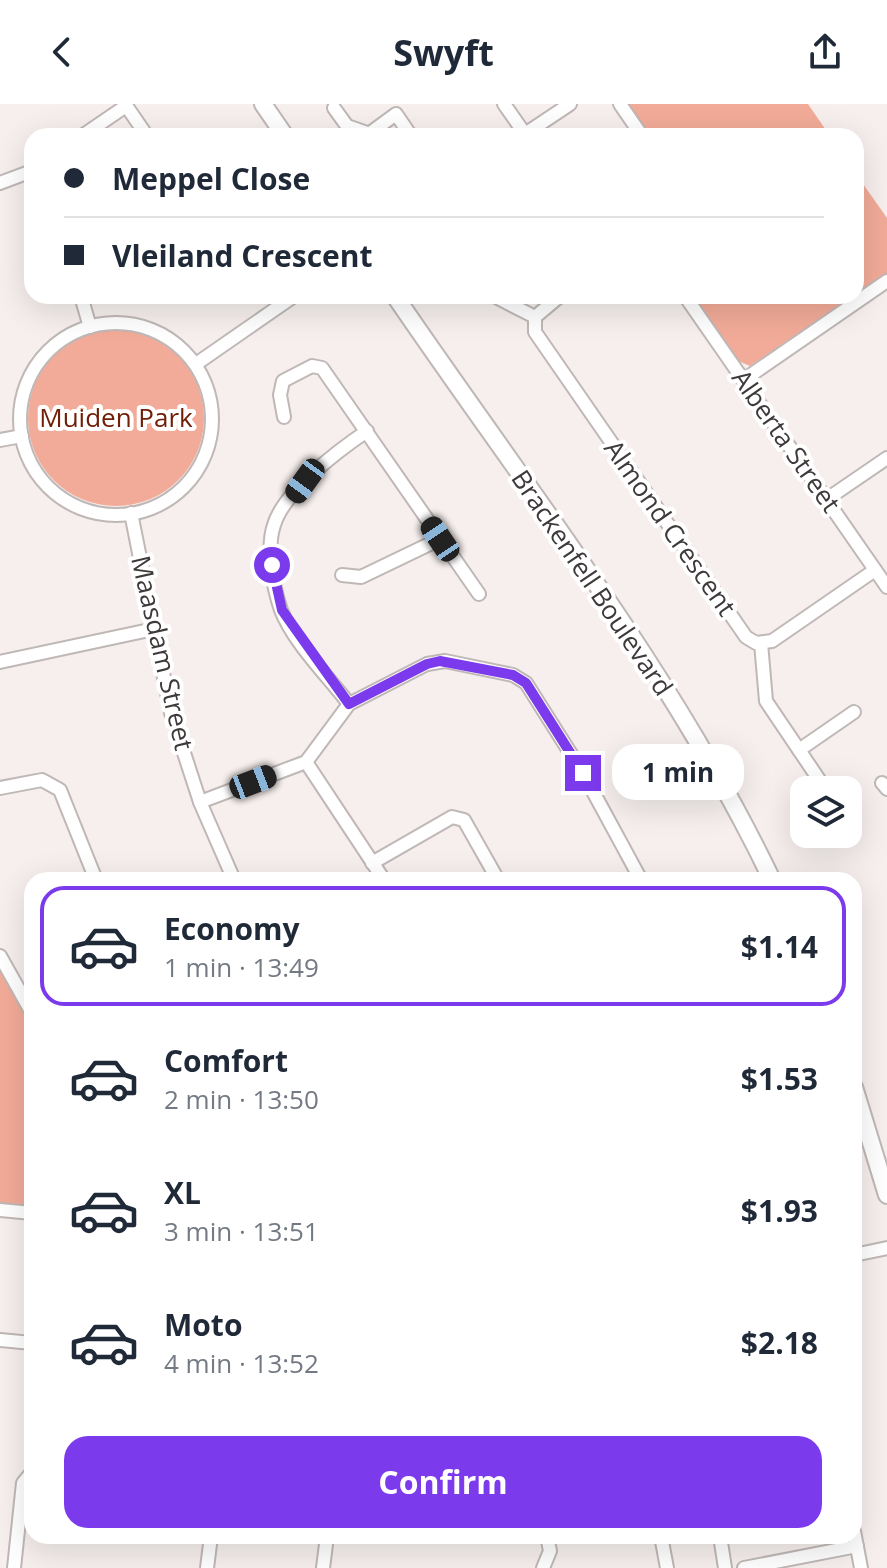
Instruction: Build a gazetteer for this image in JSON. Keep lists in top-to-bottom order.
{
  "streets": {
    "street": [
      "Alberta Street",
      "Almond Crescent",
      "Brackenfell Boulevard",
      "Maasdam Street"
    ]
  },
  "parks": ["Muiden Park"],
  "page": {
    "header": "Swyft",
    "banner": ["Meppel Close", "Vleiland Crescent"],
    "bubble": "1 min",
    "list": [
      {
        "name": "Economy",
        "note": "1 min · 13:49",
        "value": "$1.14"
      },
      {
        "name": "Comfort",
        "note": "2 min · 13:50",
        "value": "$1.53"
      },
      {
        "name": "XL",
        "note": "3 min · 13:51",
        "value": "$1.93"
      },
      {
        "name": "Moto",
        "note": "4 min · 13:52",
        "value": "$2.18"
      }
    ],
    "buttons": "Confirm"
  }
}
